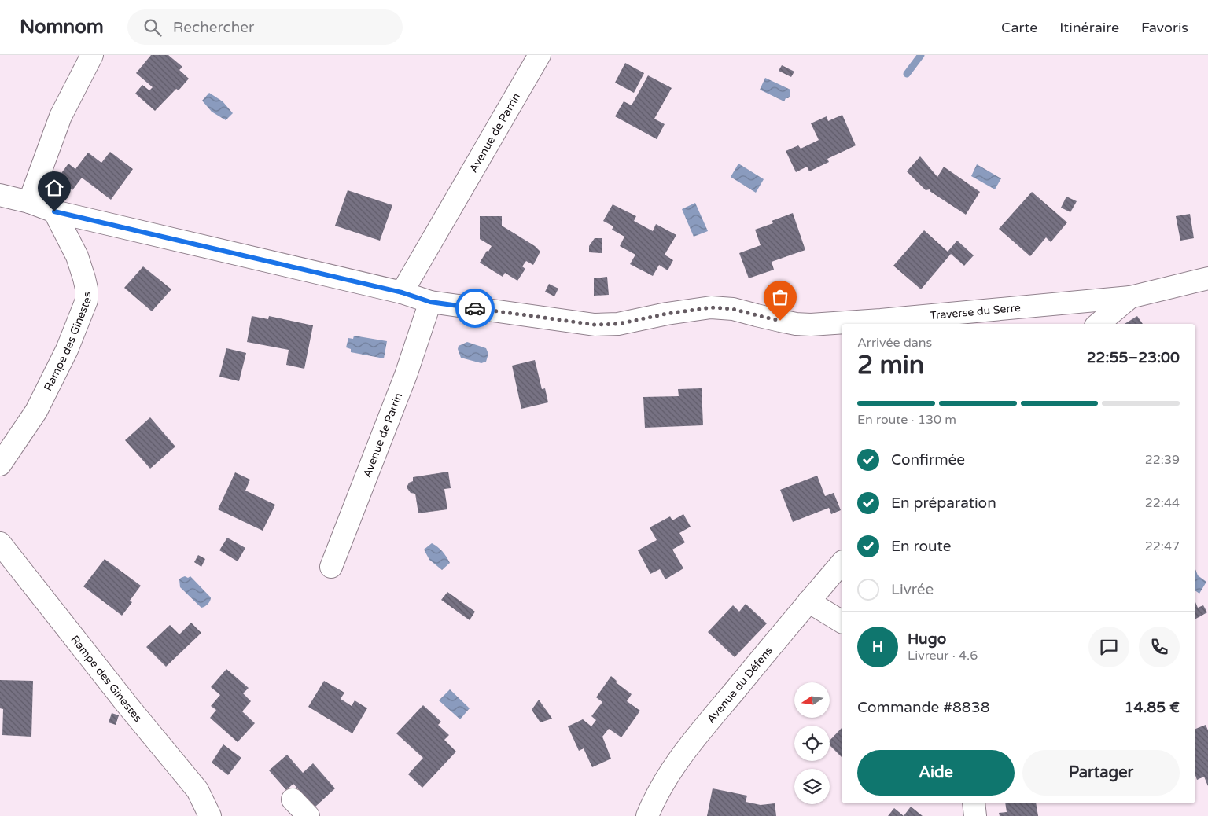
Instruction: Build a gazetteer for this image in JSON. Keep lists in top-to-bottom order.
{
  "streets": {
    "street": [
      "Avenue de Parrin",
      "Traverse du Serre",
      "Rampe des Ginestes",
      "Avenue du Défens"
    ]
  },
  "crossings": [
    ["Avenue de Parrin", "Traverse du Serre"],
    ["Traverse du Serre", "Rampe des Ginestes"]
  ],
  "north": "left",
  "page": {
    "header": "Nomnom",
    "search": "Rechercher",
    "nav": ["Carte", "Itinéraire", "Favoris"],
    "heading": ["2 min", "Arrivée dans", "22:55–23:00"],
    "panel": [
      "Hugo",
      "Livreur · 4.6",
      "Commande #8838",
      "14.85 €"
    ],
    "bar": "En route · 130 m",
    "list": [
      ["Confirmée", "22:39"],
      ["En préparation", "22:44"],
      ["En route", "22:47"],
      "Livrée"
    ],
    "round": "H",
    "buttons": ["Aide", "Partager"]
  }
}
